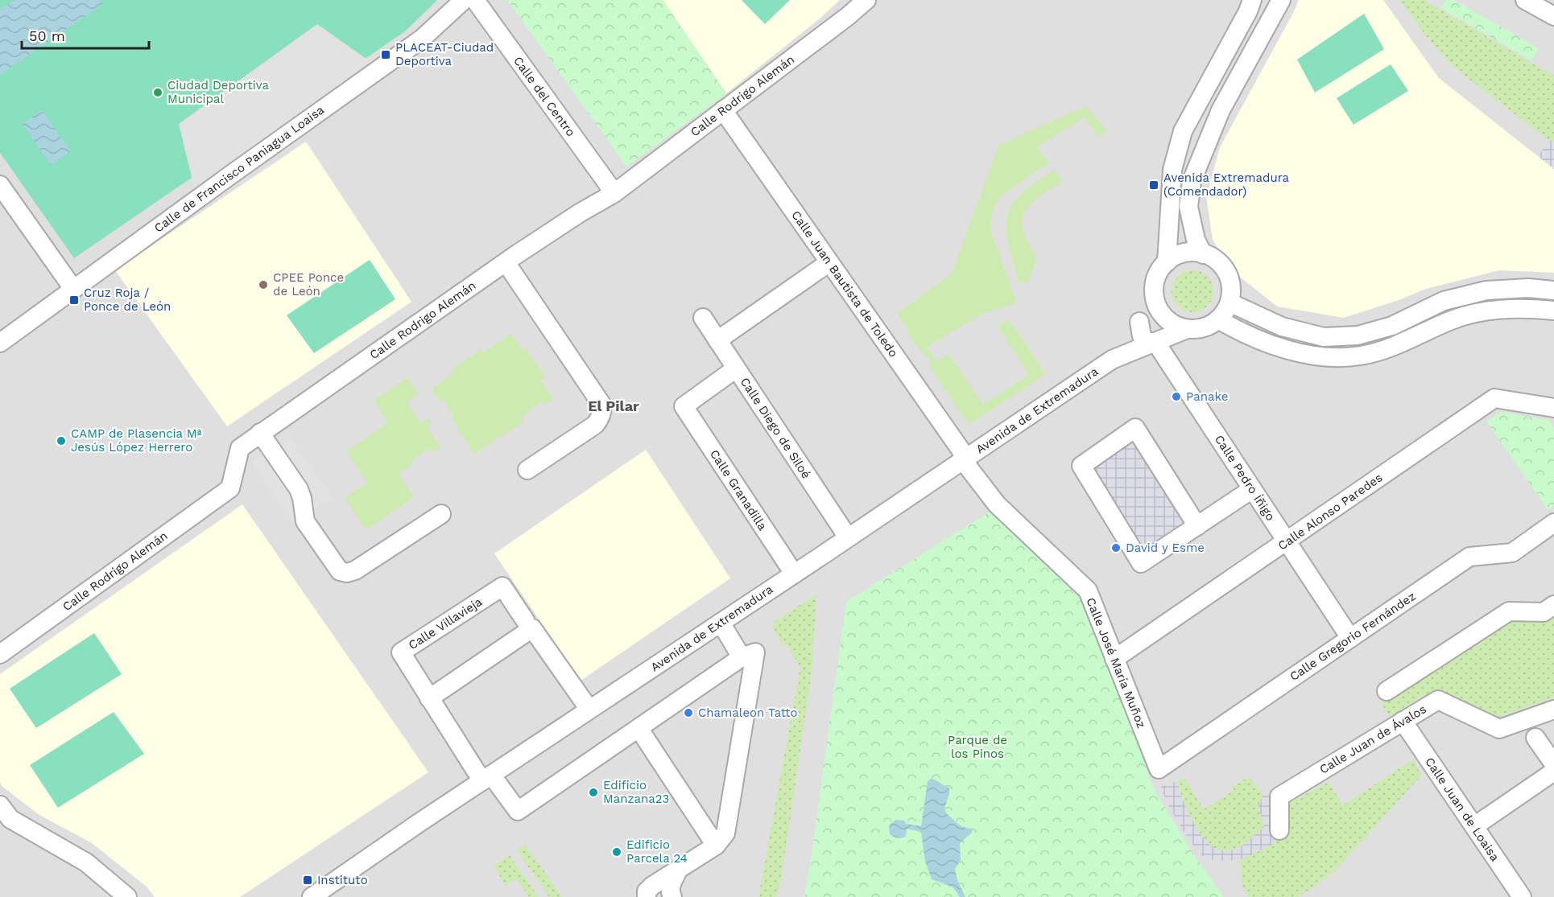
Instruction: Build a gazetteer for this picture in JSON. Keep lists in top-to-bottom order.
{
  "streets": {
    "street": [
      "Calle Rodrigo Alemán",
      "Calle del Centro",
      "Calle de Francisco Paniagua Loaisa",
      "Calle Juan Bautista de Toledo",
      "Avenida de Extremadura",
      "Calle Diego de Siloé",
      "Calle Pedro Íñigo",
      "Calle Granadilla",
      "Calle Alonso Paredes",
      "Calle Villavieja",
      "Calle Gregorio Fernández",
      "Calle José María Muñoz",
      "Calle Juan de Ávalos",
      "Calle Juan de Loaisa"
    ]
  },
  "crossings": [
    ["Calle Rodrigo Alemán", "Calle del Centro"],
    ["Calle Rodrigo Alemán", "Calle Juan Bautista de Toledo"],
    ["Calle Juan Bautista de Toledo", "Avenida de Extremadura"],
    ["Calle Juan Bautista de Toledo", "Calle José María Muñoz"],
    ["Avenida de Extremadura", "Calle Diego de Siloé"],
    ["Avenida de Extremadura", "Calle Granadilla"],
    ["Avenida de Extremadura", "Calle José María Muñoz"],
    ["Calle Diego de Siloé", "Calle Granadilla"],
    ["Calle Pedro Íñigo", "Calle Alonso Paredes"],
    ["Calle Pedro Íñigo", "Calle Gregorio Fernández"],
    ["Calle Alonso Paredes", "Calle José María Muñoz"],
    ["Calle Gregorio Fernández", "Calle José María Muñoz"],
    ["Calle Juan de Ávalos", "Calle Juan de Loaisa"]
  ],
  "districts": ["El Pilar"],
  "parks": ["Parque de los Pinos"],
  "places": {
    "transit": [
      "PLACEAT-Ciudad Deportiva",
      "Avenida Extremadura (Comendador)",
      "Cruz Roja / Ponce de León",
      "Instituto"
    ],
    "other": [
      "Ciudad Deportiva Municipal",
      "CPEE Ponce de León",
      "Panake",
      "CAMP de Plasencia Mª Jesús López Herrero",
      "David y Esme",
      "Chamaleon Tatto",
      "Edificio Manzana23",
      "Edificio Parcela 24"
    ]
  },
  "scale_bar": "50 m"
}
